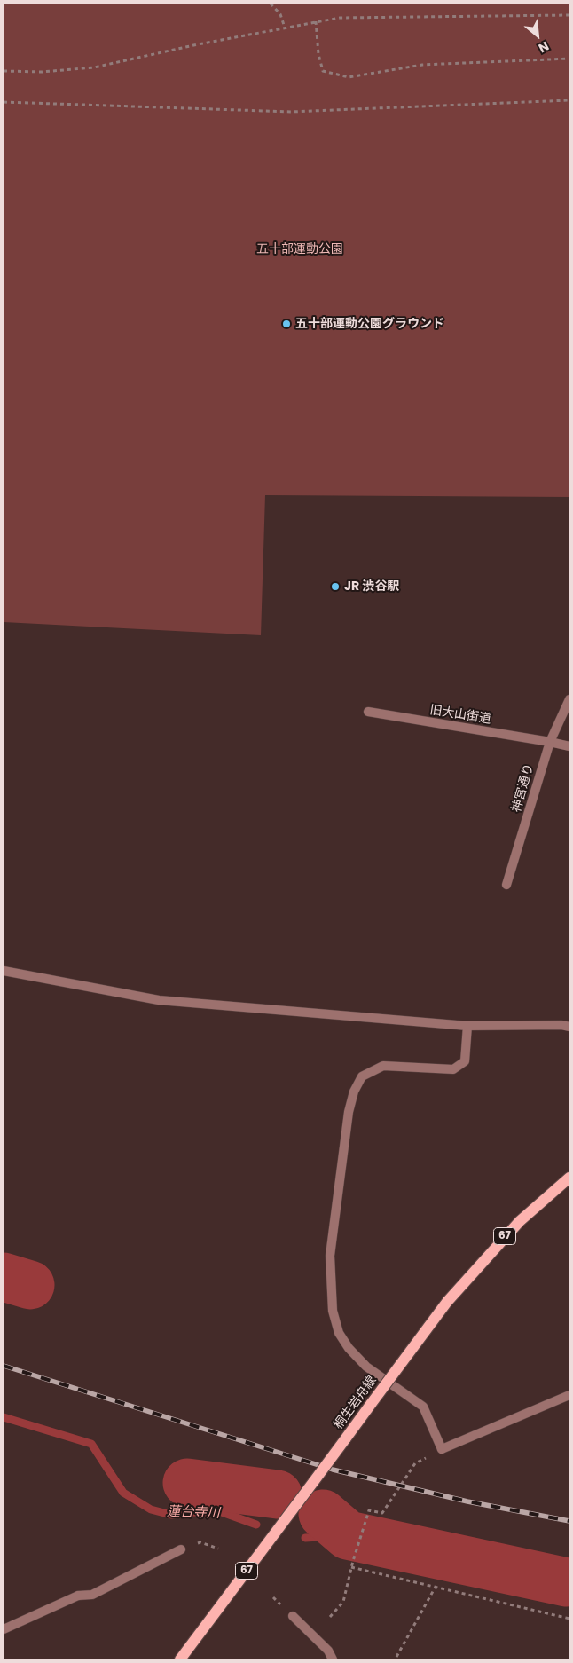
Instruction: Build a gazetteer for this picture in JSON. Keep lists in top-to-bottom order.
{
  "streets": {
    "main road": ["67", "桐生岩舟線"],
    "street": ["旧大山街道", "神宮通り"]
  },
  "crossings": [
    ["旧大山街道", "神宮通り"]
  ],
  "water": ["蓮台寺川"],
  "parks": ["五十部運動公園"],
  "places": ["五十部運動公園グラウンド", "JR 渋谷駅"],
  "north": "bottom right"
}
